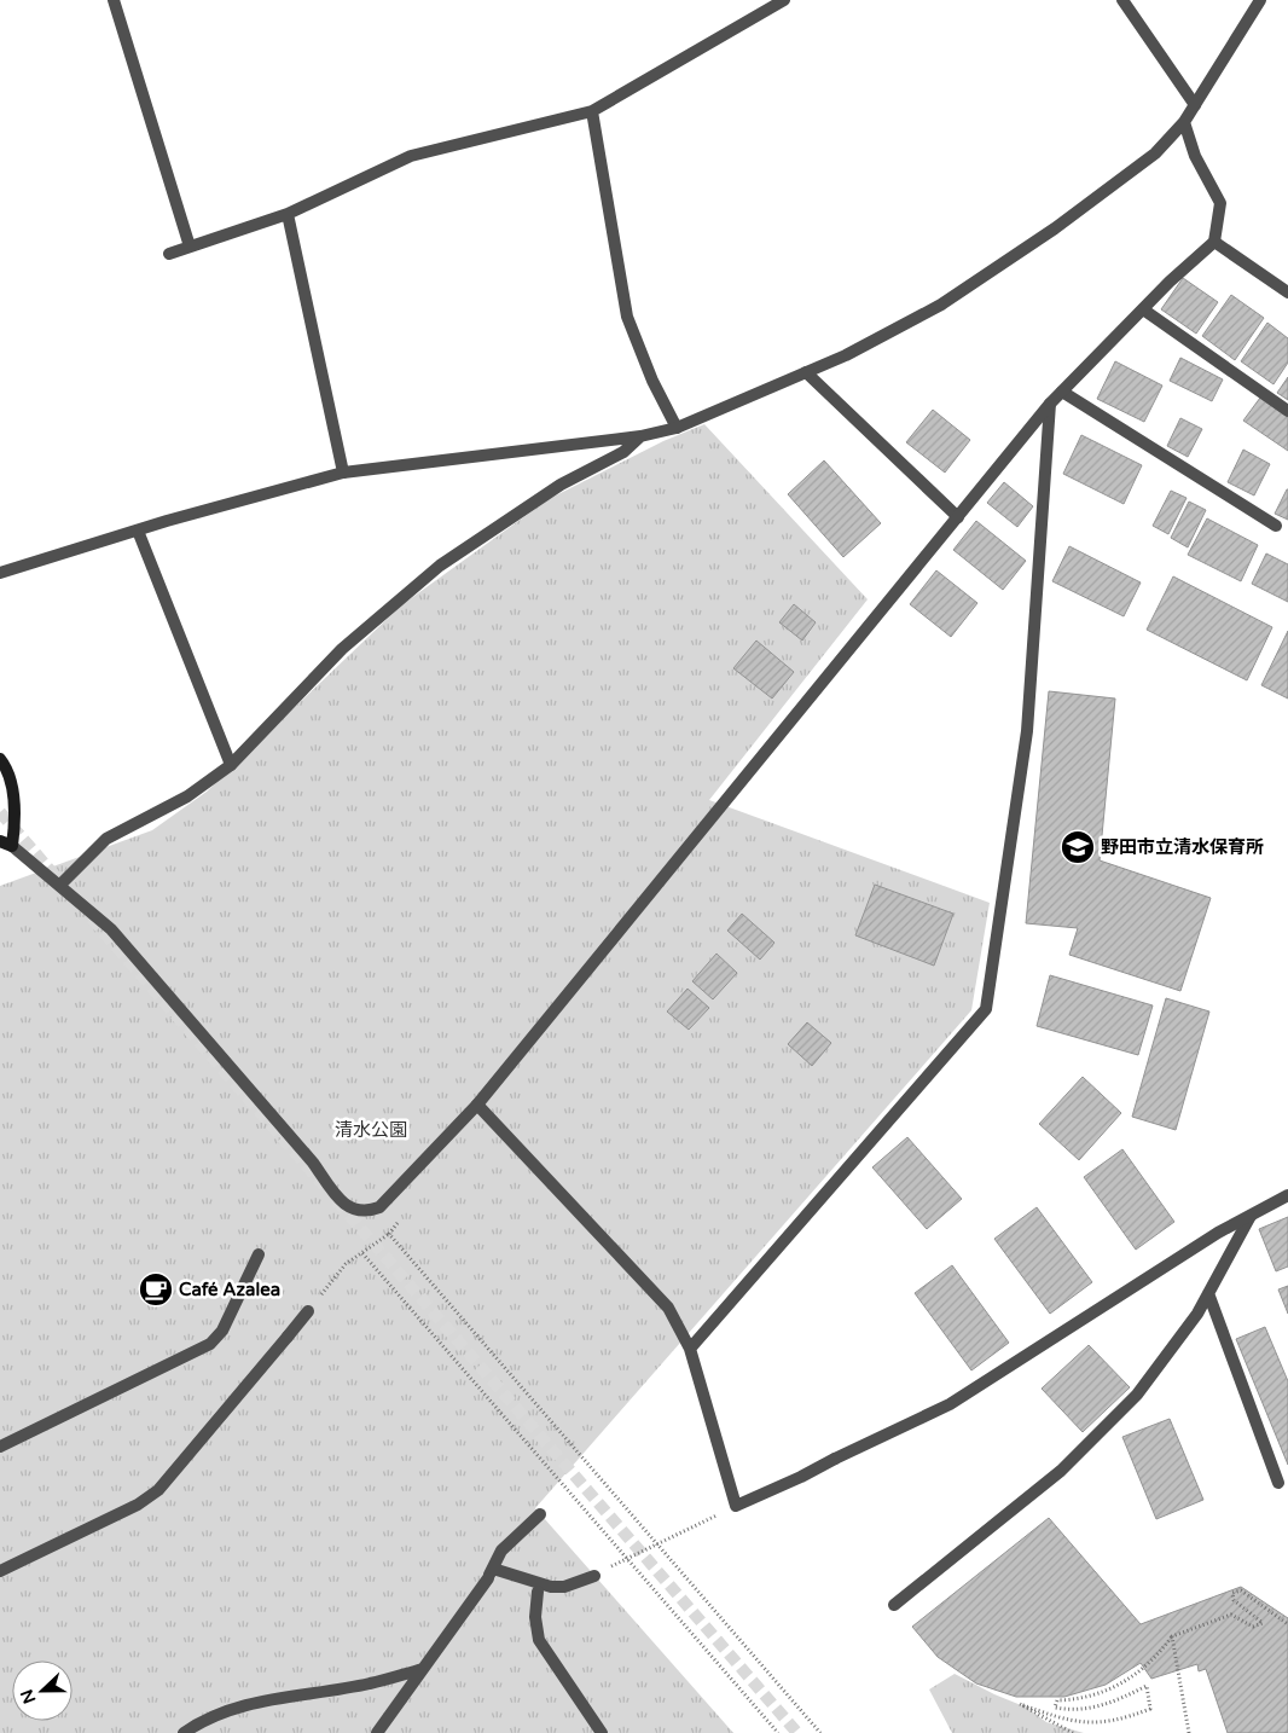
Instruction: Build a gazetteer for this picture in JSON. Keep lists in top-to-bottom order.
{
  "parks": ["清水公園"],
  "places": {
    "school or university": ["野田市立清水保育所"],
    "cafe": ["Café Azalea"]
  },
  "north": "left"
}
